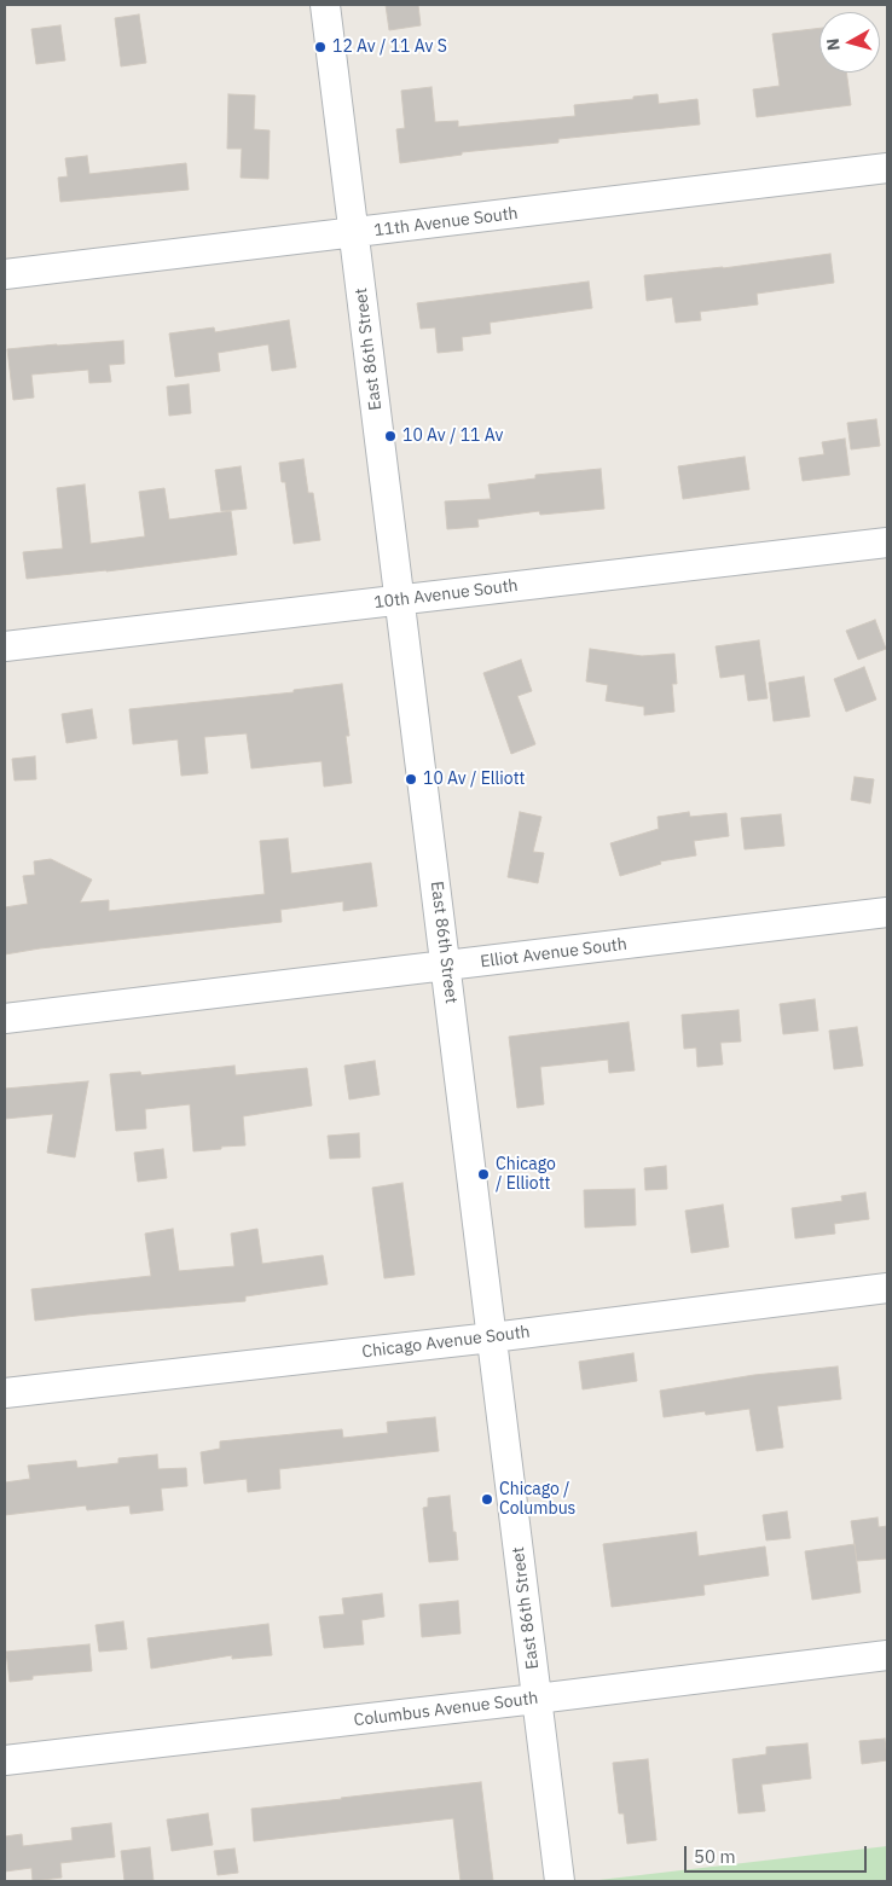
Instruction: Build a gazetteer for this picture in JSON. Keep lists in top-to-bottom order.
{
  "streets": {
    "street": [
      "11th Avenue South",
      "East 86th Street",
      "10th Avenue South",
      "Elliot Avenue South",
      "Chicago Avenue South",
      "Columbus Avenue South"
    ]
  },
  "crossings": [
    ["11th Avenue South", "East 86th Street"],
    ["East 86th Street", "10th Avenue South"],
    ["East 86th Street", "Elliot Avenue South"],
    ["East 86th Street", "Chicago Avenue South"],
    ["East 86th Street", "Columbus Avenue South"]
  ],
  "places": [
    "12 Av / 11 Av S",
    "10 Av / 11 Av",
    "10 Av / Elliott",
    "Chicago / Elliott",
    "Chicago / Columbus"
  ],
  "scale_bar": "50 m",
  "north": "left"
}
